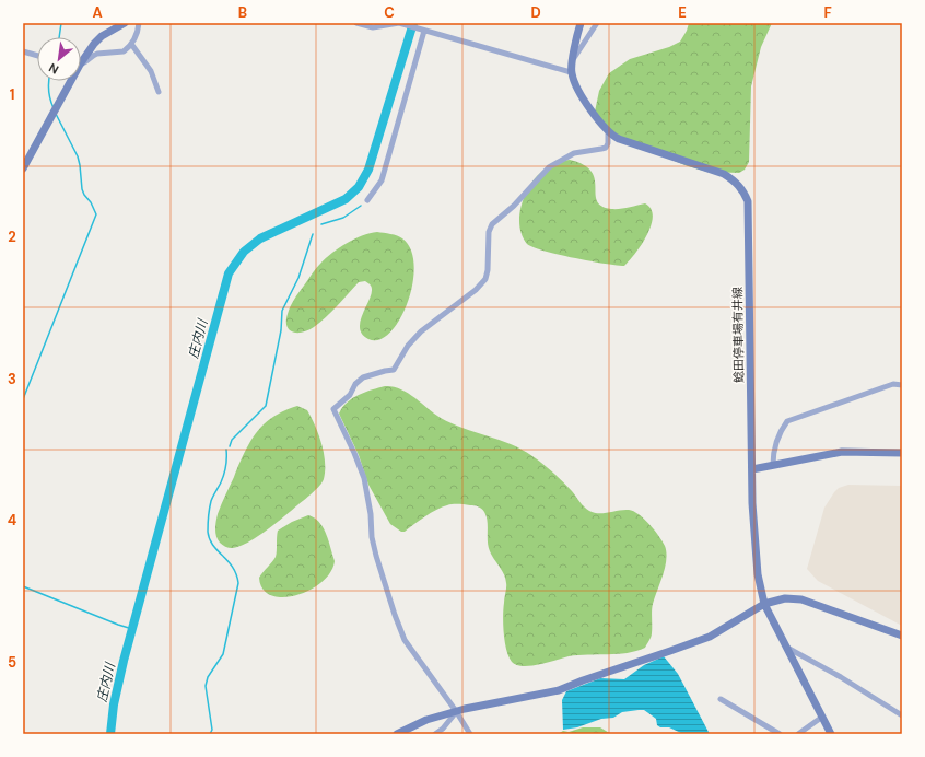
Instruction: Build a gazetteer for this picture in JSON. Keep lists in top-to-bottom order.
{
  "streets": {
    "main road": ["鯰田停車場有井線"]
  },
  "water": ["庄内川"],
  "north": "bottom left",
  "grid": {
    "columns": [
      "A",
      "B",
      "C",
      "D",
      "E",
      "F"
    ],
    "rows": [
      "1",
      "2",
      "3",
      "4",
      "5"
    ]
  }
}
